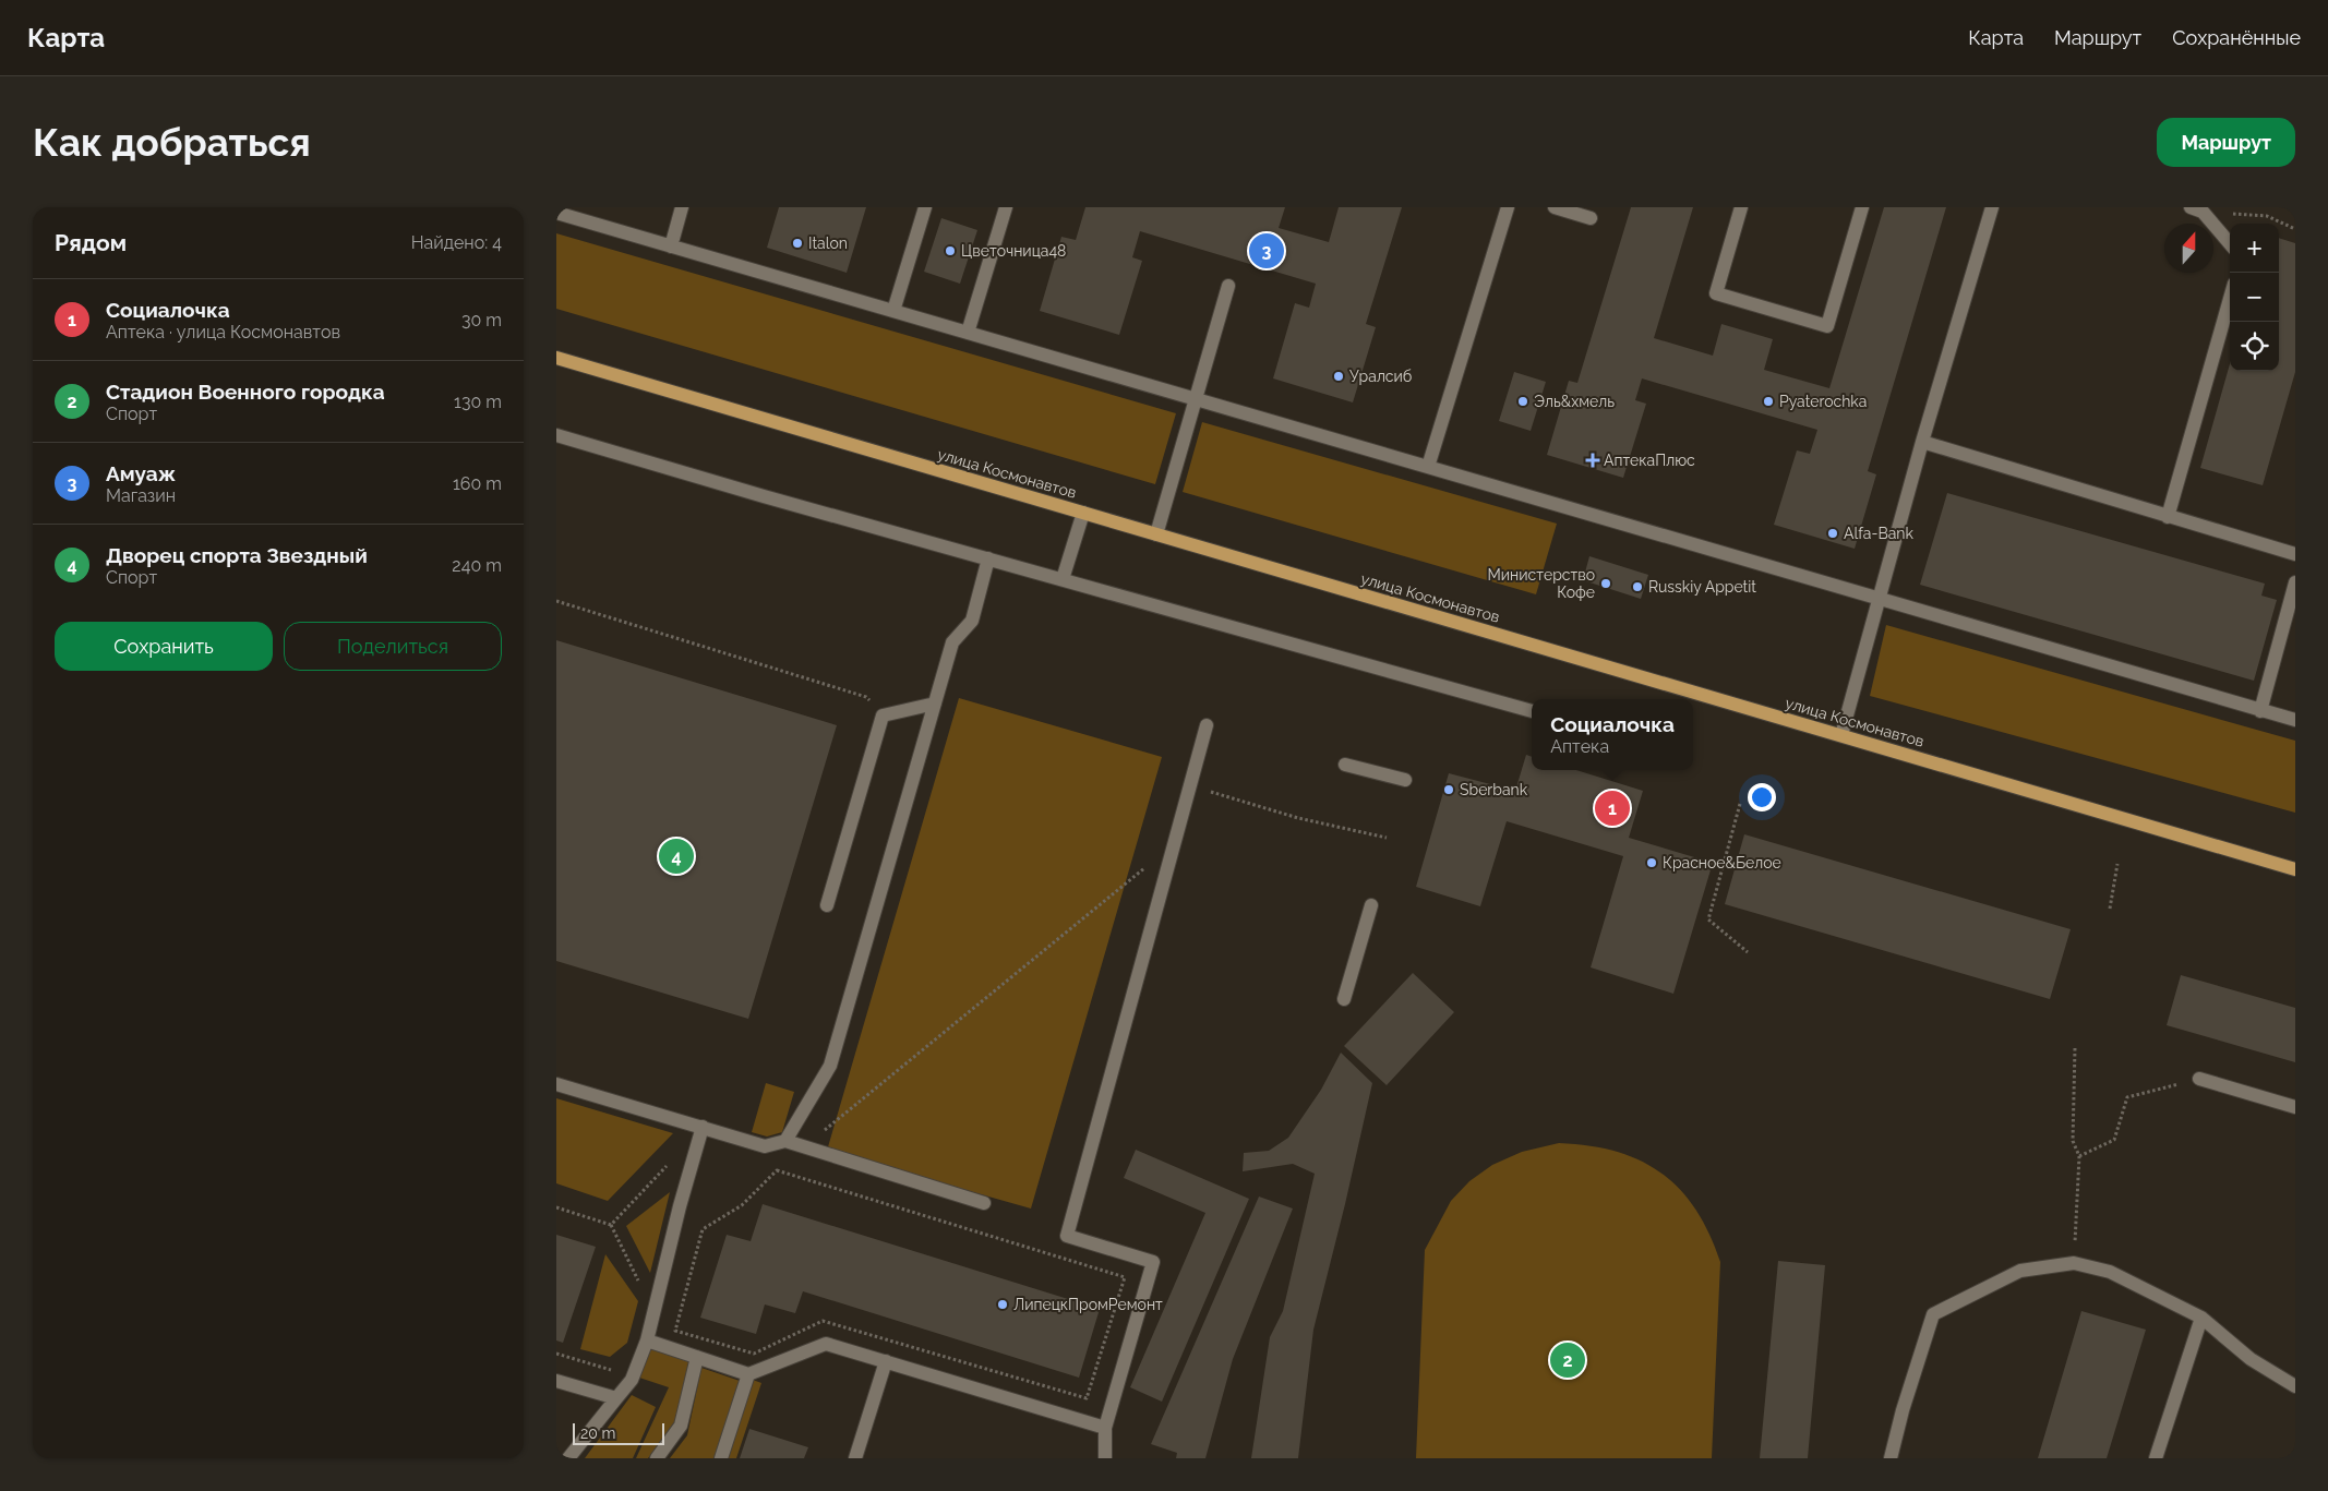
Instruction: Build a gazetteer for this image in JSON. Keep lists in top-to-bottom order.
{
  "streets": {
    "main road": ["улица Космонавтов"]
  },
  "places": {
    "other": [
      "Italon",
      "Цветочница48",
      "Уралсиб",
      "Эль&хмель",
      "Pyaterochka",
      "Alfa-Bank",
      "Министерство Кофе",
      "Russkiy Appetit",
      "Sberbank",
      "Красное&Белое",
      "ЛипецкПромРемонт"
    ],
    "health": ["АптекаПлюс"]
  },
  "scale_bar": "20 m",
  "north": "top",
  "page": {
    "header": "Карта",
    "nav": ["Карта", "Маршрут", "Сохранённые"],
    "buttons": [
      "Маршрут",
      ["Сохранить", "Поделиться"]
    ],
    "title": "Как добраться",
    "heading": ["Рядом", "Найдено: 4"],
    "map_buttons": ["+", "−"],
    "pins": [
      "3",
      "1",
      "4",
      "2"
    ],
    "list": [
      {
        "mark": "1",
        "name": "Социалочка",
        "note": "Аптека · улица Космонавтов",
        "value": "30 m"
      },
      {
        "mark": "2",
        "name": "Стадион Военного городка",
        "note": "Спорт",
        "value": "130 m"
      },
      {
        "mark": "3",
        "name": "Амуаж",
        "note": "Магазин",
        "value": "160 m"
      },
      {
        "mark": "4",
        "name": "Дворец спорта Звездный",
        "note": "Спорт",
        "value": "240 m"
      }
    ],
    "popup": ["Социалочка", "Аптека"],
    "scale": "20 m"
  }
}
